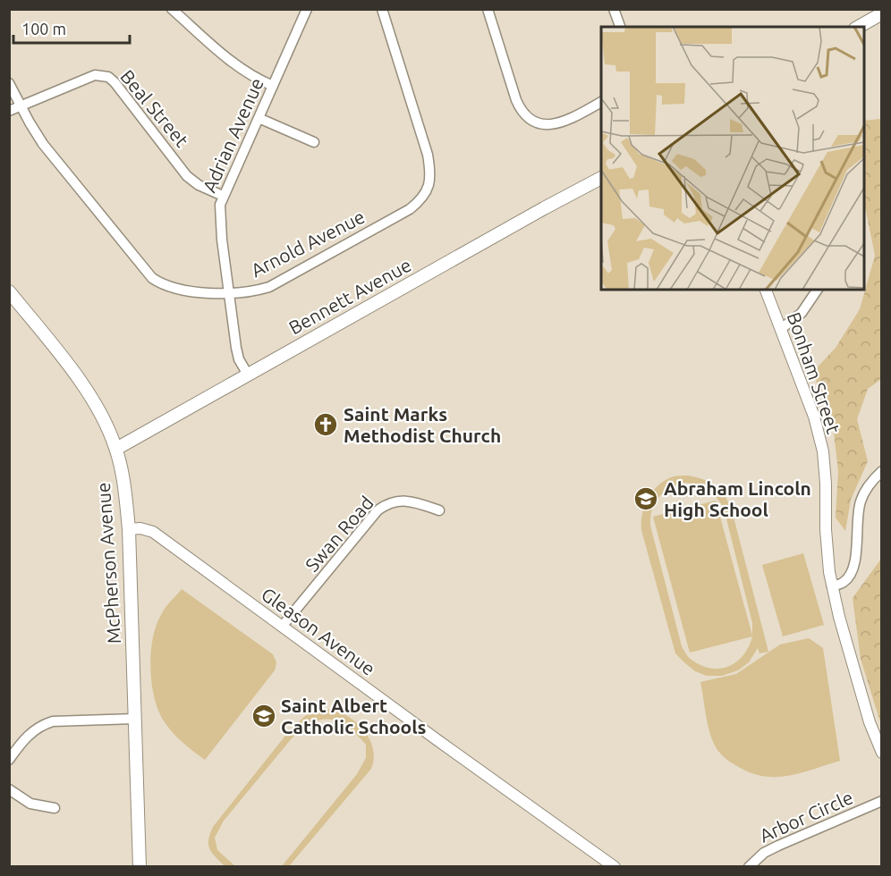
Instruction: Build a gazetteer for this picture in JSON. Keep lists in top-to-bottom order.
{
  "streets": {
    "main road": ["Bennett Avenue", "McPherson Avenue"],
    "street": [
      "Beal Street",
      "Adrian Avenue",
      "Arnold Avenue",
      "Bonham Street",
      "Swan Road",
      "Gleason Avenue",
      "Arbor Circle"
    ]
  },
  "crossings": [
    ["Beal Street", "Adrian Avenue"],
    ["Beal Street", "Arnold Avenue"],
    ["Adrian Avenue", "Arnold Avenue"],
    ["Adrian Avenue", "Bennett Avenue"],
    ["Bennett Avenue", "McPherson Avenue"],
    ["Swan Road", "Gleason Avenue"],
    ["McPherson Avenue", "Gleason Avenue"]
  ],
  "places": {
    "church": ["Saint Marks Methodist Church"],
    "school or university": ["Abraham Lincoln High School", "Saint Albert Catholic Schools"]
  },
  "scale_bar": "100 m"
}
